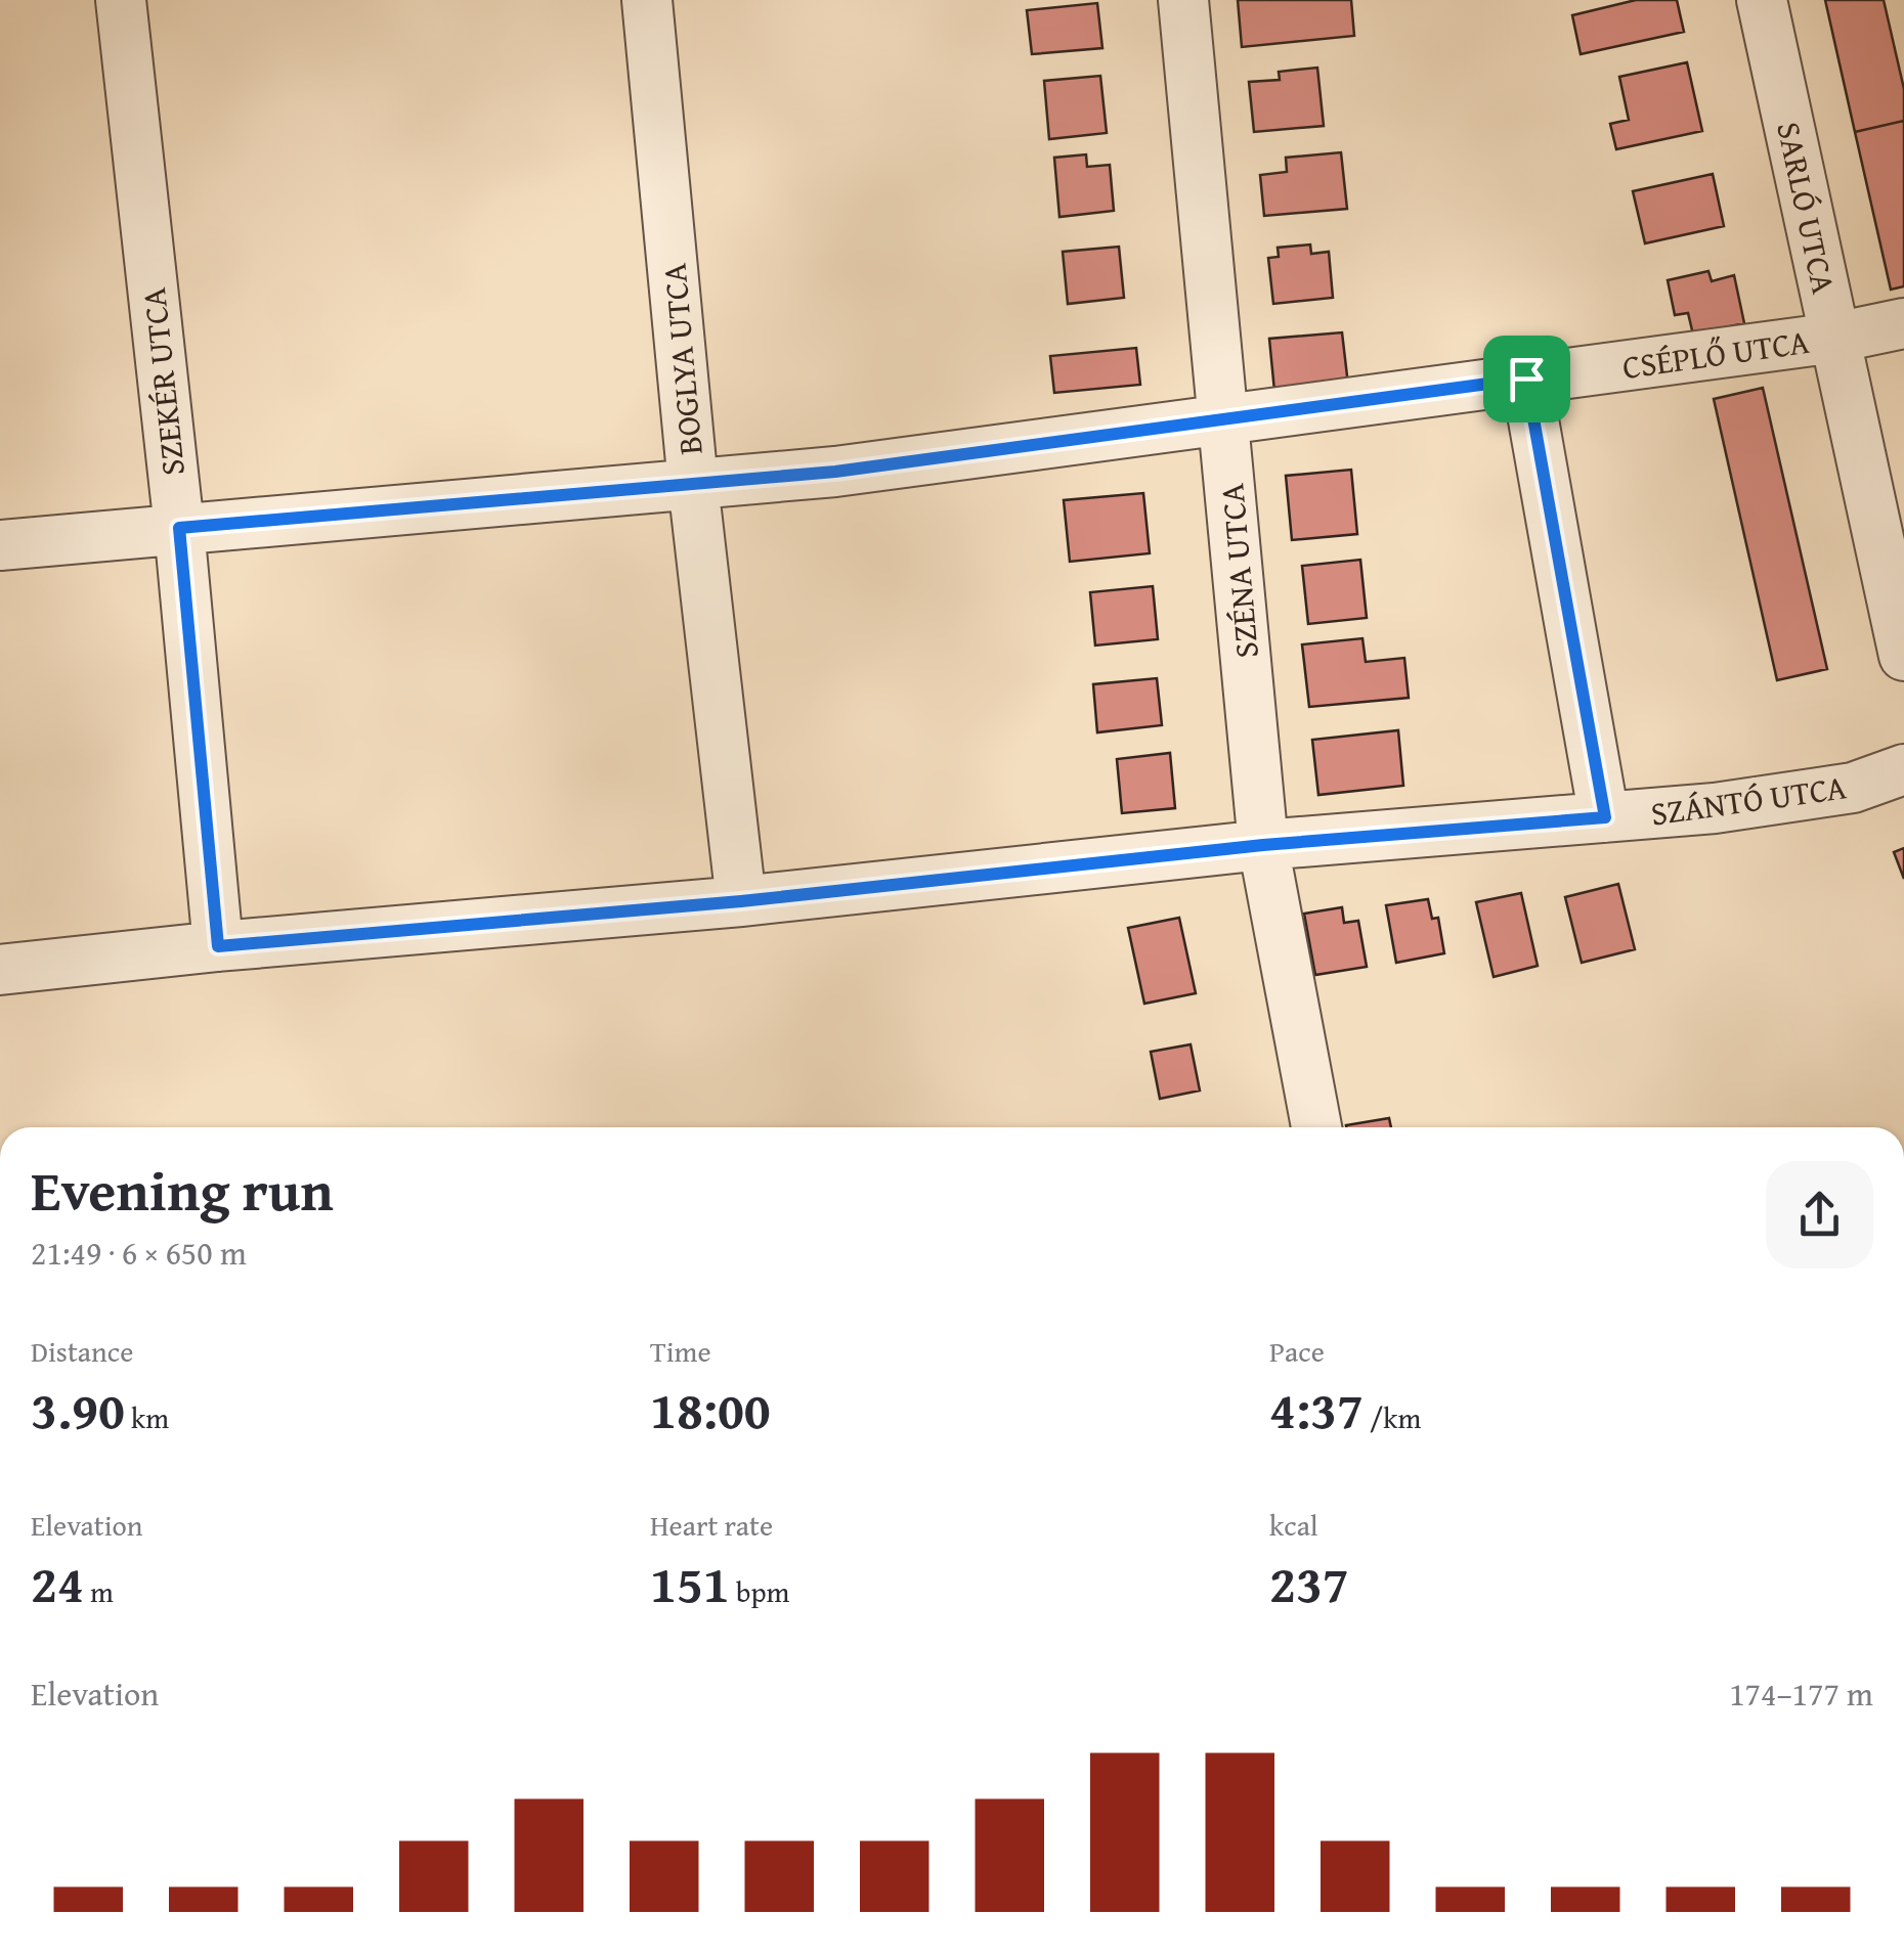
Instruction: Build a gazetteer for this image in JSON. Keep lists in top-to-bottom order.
{
  "streets": {
    "street": [
      "SARLÓ UTCA",
      "CSÉPLŐ UTCA",
      "BOGLYA UTCA",
      "SZEKÉR UTCA",
      "SZÉNA UTCA",
      "SZÁNTÓ UTCA"
    ]
  },
  "crossings": [
    ["SARLÓ UTCA", "CSÉPLŐ UTCA"],
    ["CSÉPLŐ UTCA", "BOGLYA UTCA"],
    ["CSÉPLŐ UTCA", "SZEKÉR UTCA"],
    ["CSÉPLŐ UTCA", "SZÉNA UTCA"],
    ["BOGLYA UTCA", "SZÁNTÓ UTCA"],
    ["SZEKÉR UTCA", "SZÁNTÓ UTCA"],
    ["SZÉNA UTCA", "SZÁNTÓ UTCA"]
  ],
  "page": {
    "heading": ["Evening run", "21:49 · 6 × 650 m"],
    "stats": [
      ["Distance", "3.90 km"],
      ["Time", "18:00"],
      ["Pace", "4:37 /km"],
      ["Elevation", "24 m"],
      ["Heart rate", "151 bpm"],
      ["kcal", "237"]
    ],
    "chart": ["Elevation", "174–177 m"]
  }
}
